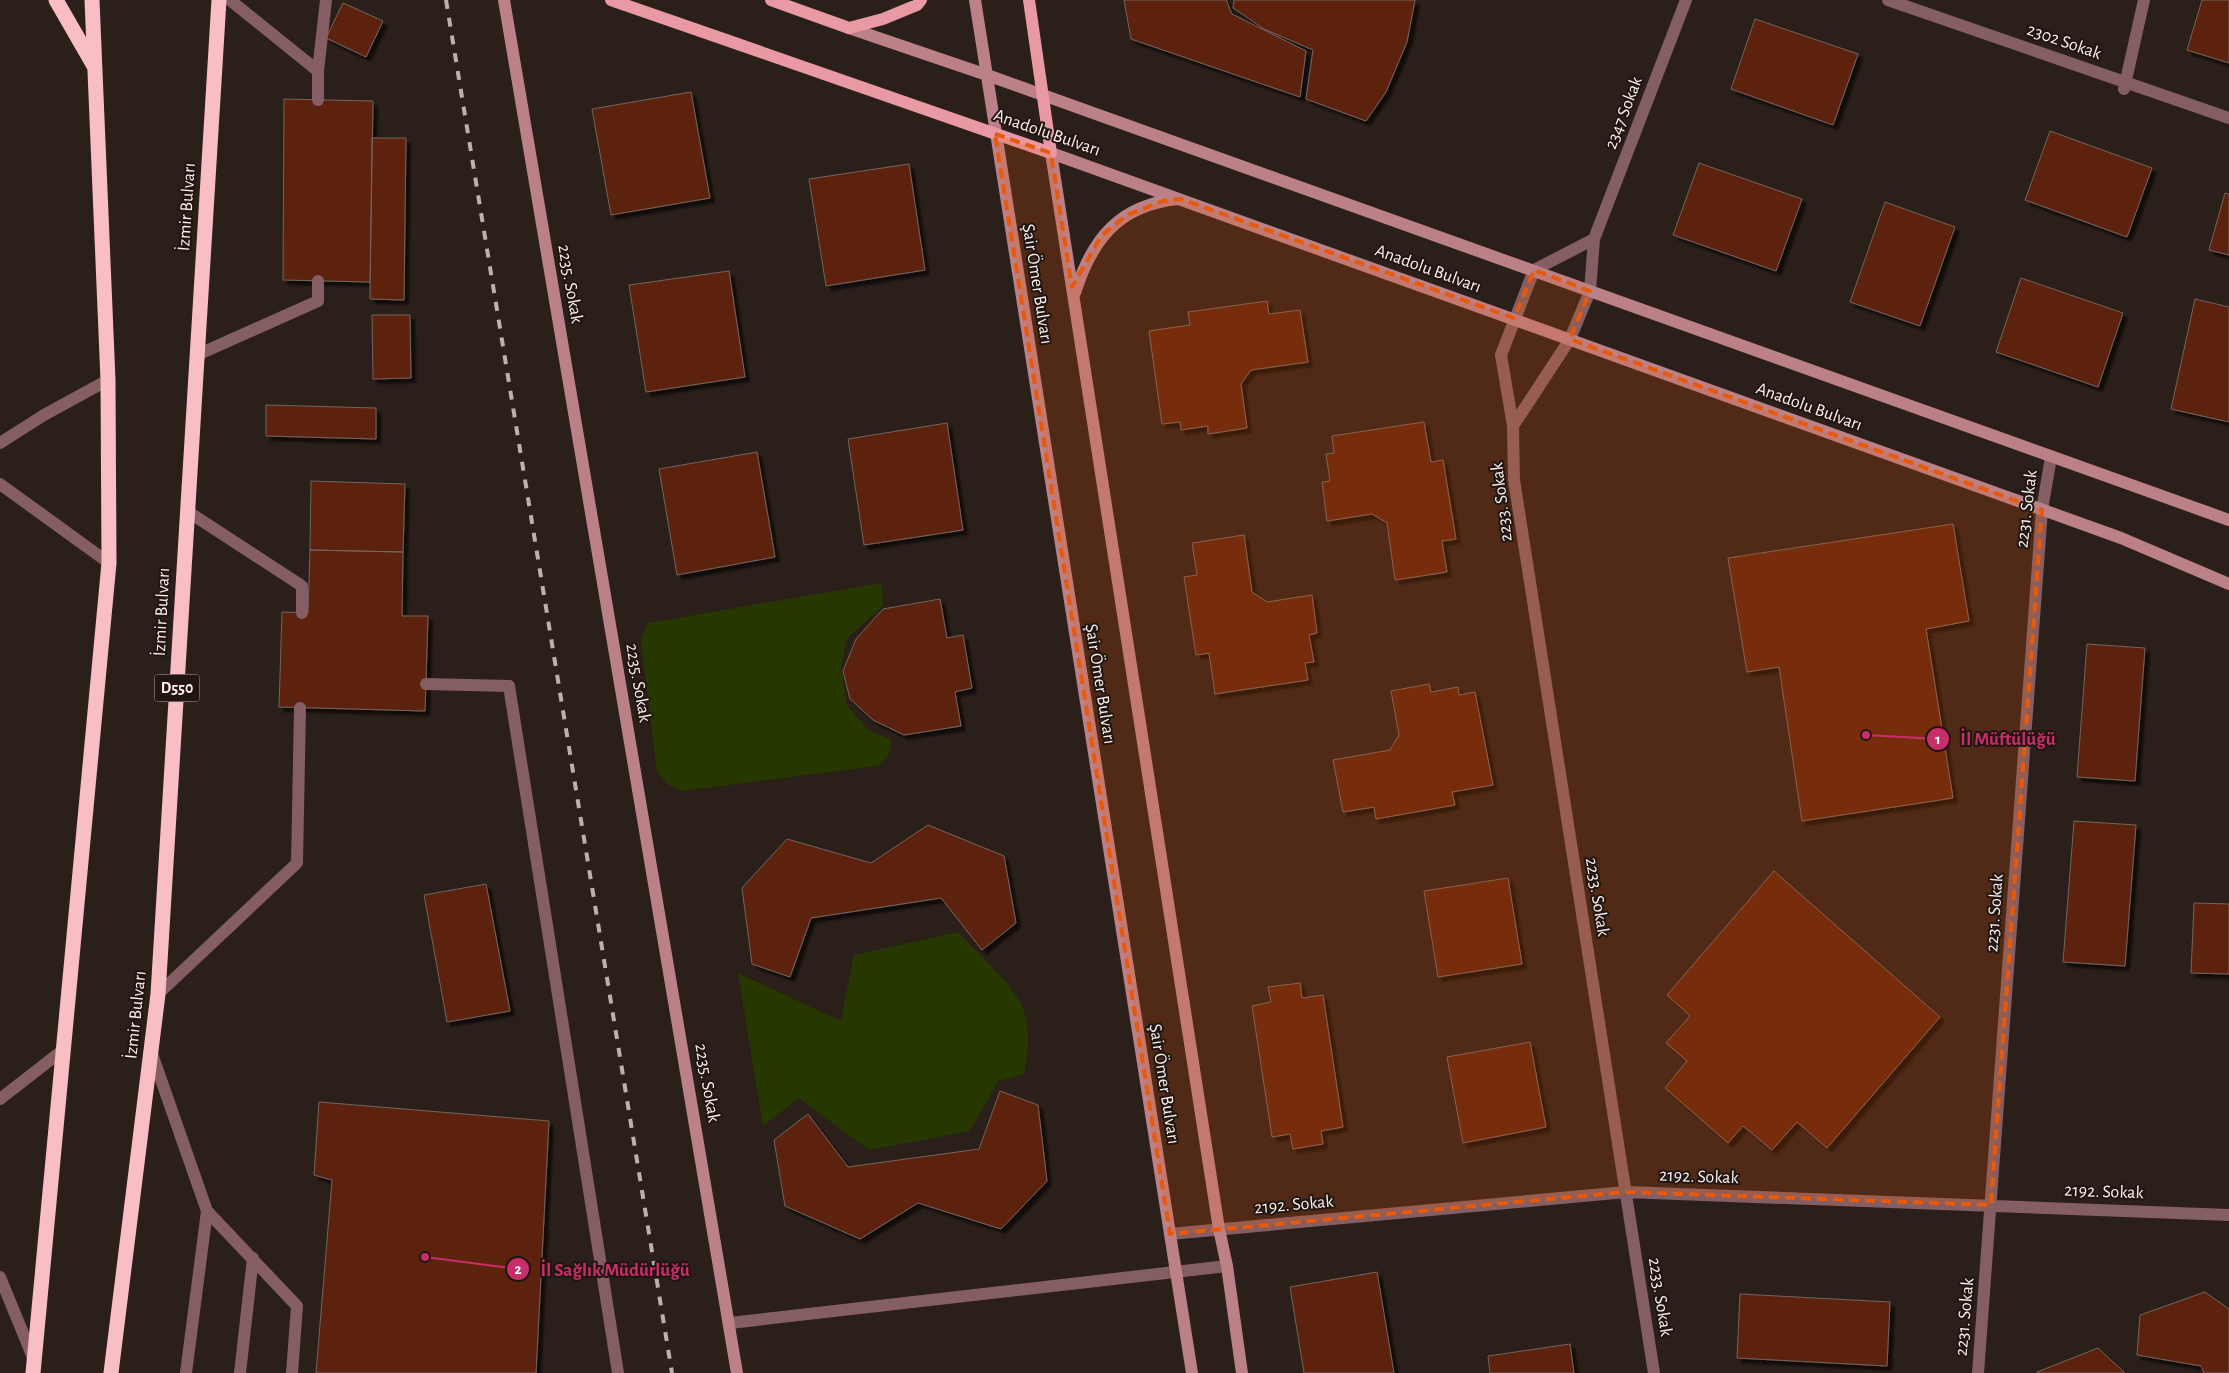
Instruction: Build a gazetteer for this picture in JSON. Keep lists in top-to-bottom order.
{
  "streets": {
    "highway": ["İzmir Bulvarı", "D550"],
    "main road": ["Anadolu Bulvarı", "2235. Sokak", "Şair Ömer Bulvarı"],
    "street": [
      "2302 Sokak",
      "2347 Sokak",
      "2233. Sokak",
      "2231. Sokak",
      "2192. Sokak"
    ]
  },
  "crossings": [
    ["2347 Sokak", "Anadolu Bulvarı"],
    ["Anadolu Bulvarı", "Şair Ömer Bulvarı"],
    ["Anadolu Bulvarı", "2233. Sokak"],
    ["Anadolu Bulvarı", "2231. Sokak"],
    ["Şair Ömer Bulvarı", "2192. Sokak"],
    ["2233. Sokak", "2192. Sokak"],
    ["2231. Sokak", "2192. Sokak"]
  ],
  "places": ["İl Müftülüğü", "İl Sağlık Müdürlüğü"]
}
